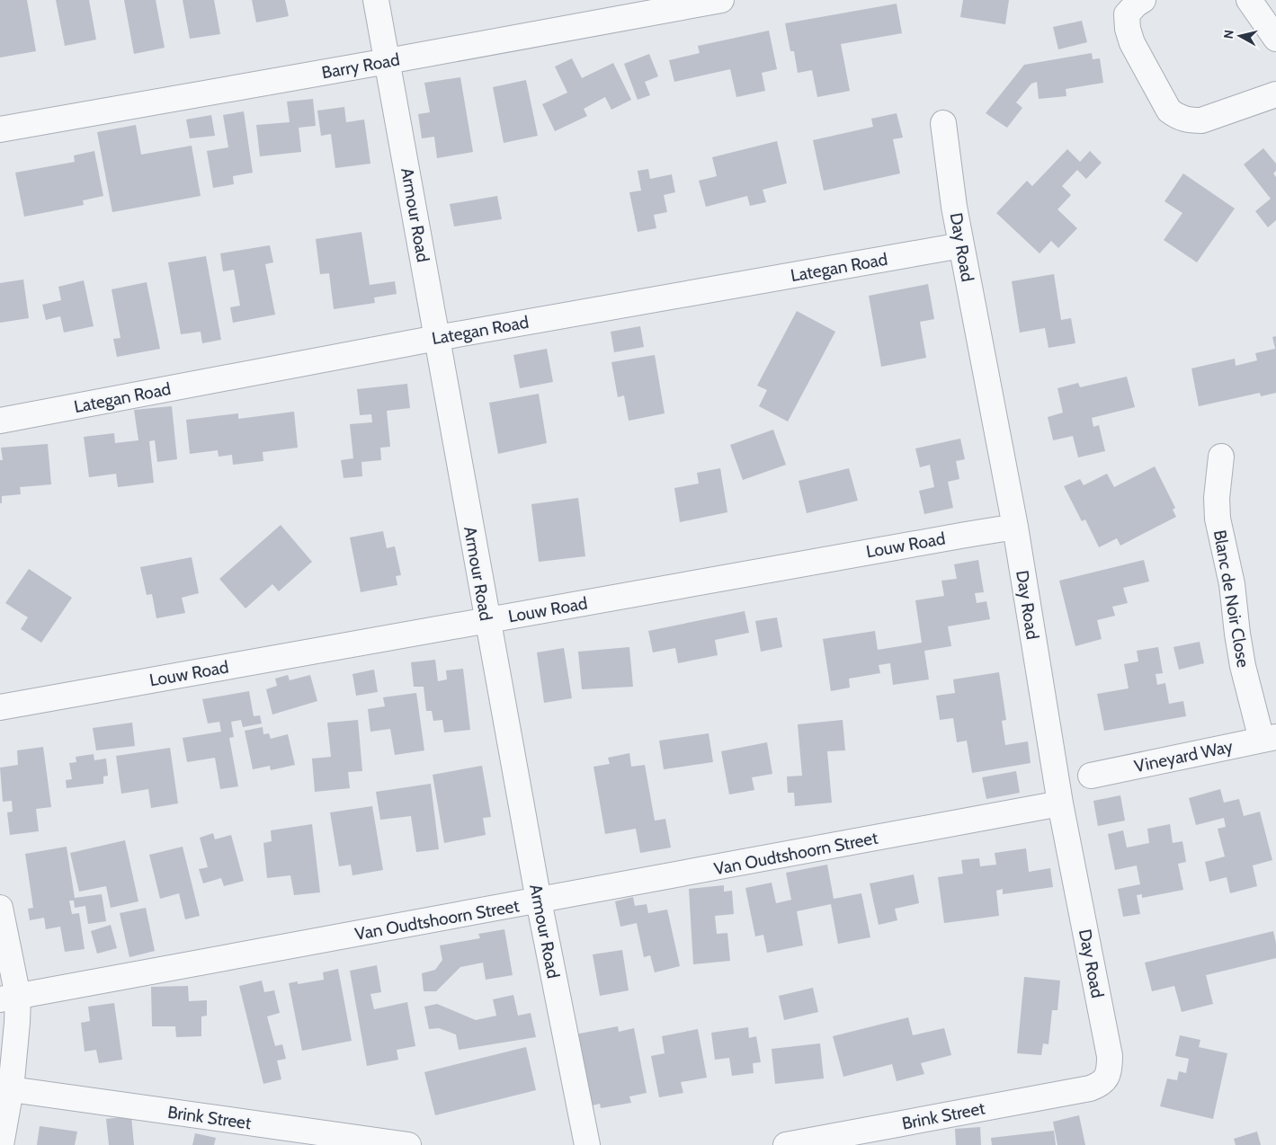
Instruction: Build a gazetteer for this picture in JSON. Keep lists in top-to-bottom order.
{
  "streets": {
    "street": [
      "Barry Road",
      "Armour Road",
      "Day Road",
      "Lategan Road",
      "Louw Road",
      "Blanc de Noir Close",
      "Vineyard Way",
      "Van Oudtshoorn Street",
      "Brink Street"
    ]
  },
  "crossings": [
    ["Barry Road", "Armour Road"],
    ["Armour Road", "Lategan Road"],
    ["Armour Road", "Louw Road"],
    ["Armour Road", "Van Oudtshoorn Street"],
    ["Day Road", "Lategan Road"],
    ["Day Road", "Louw Road"],
    ["Day Road", "Van Oudtshoorn Street"],
    ["Day Road", "Brink Street"],
    ["Blanc de Noir Close", "Vineyard Way"]
  ],
  "north": "left"
}
